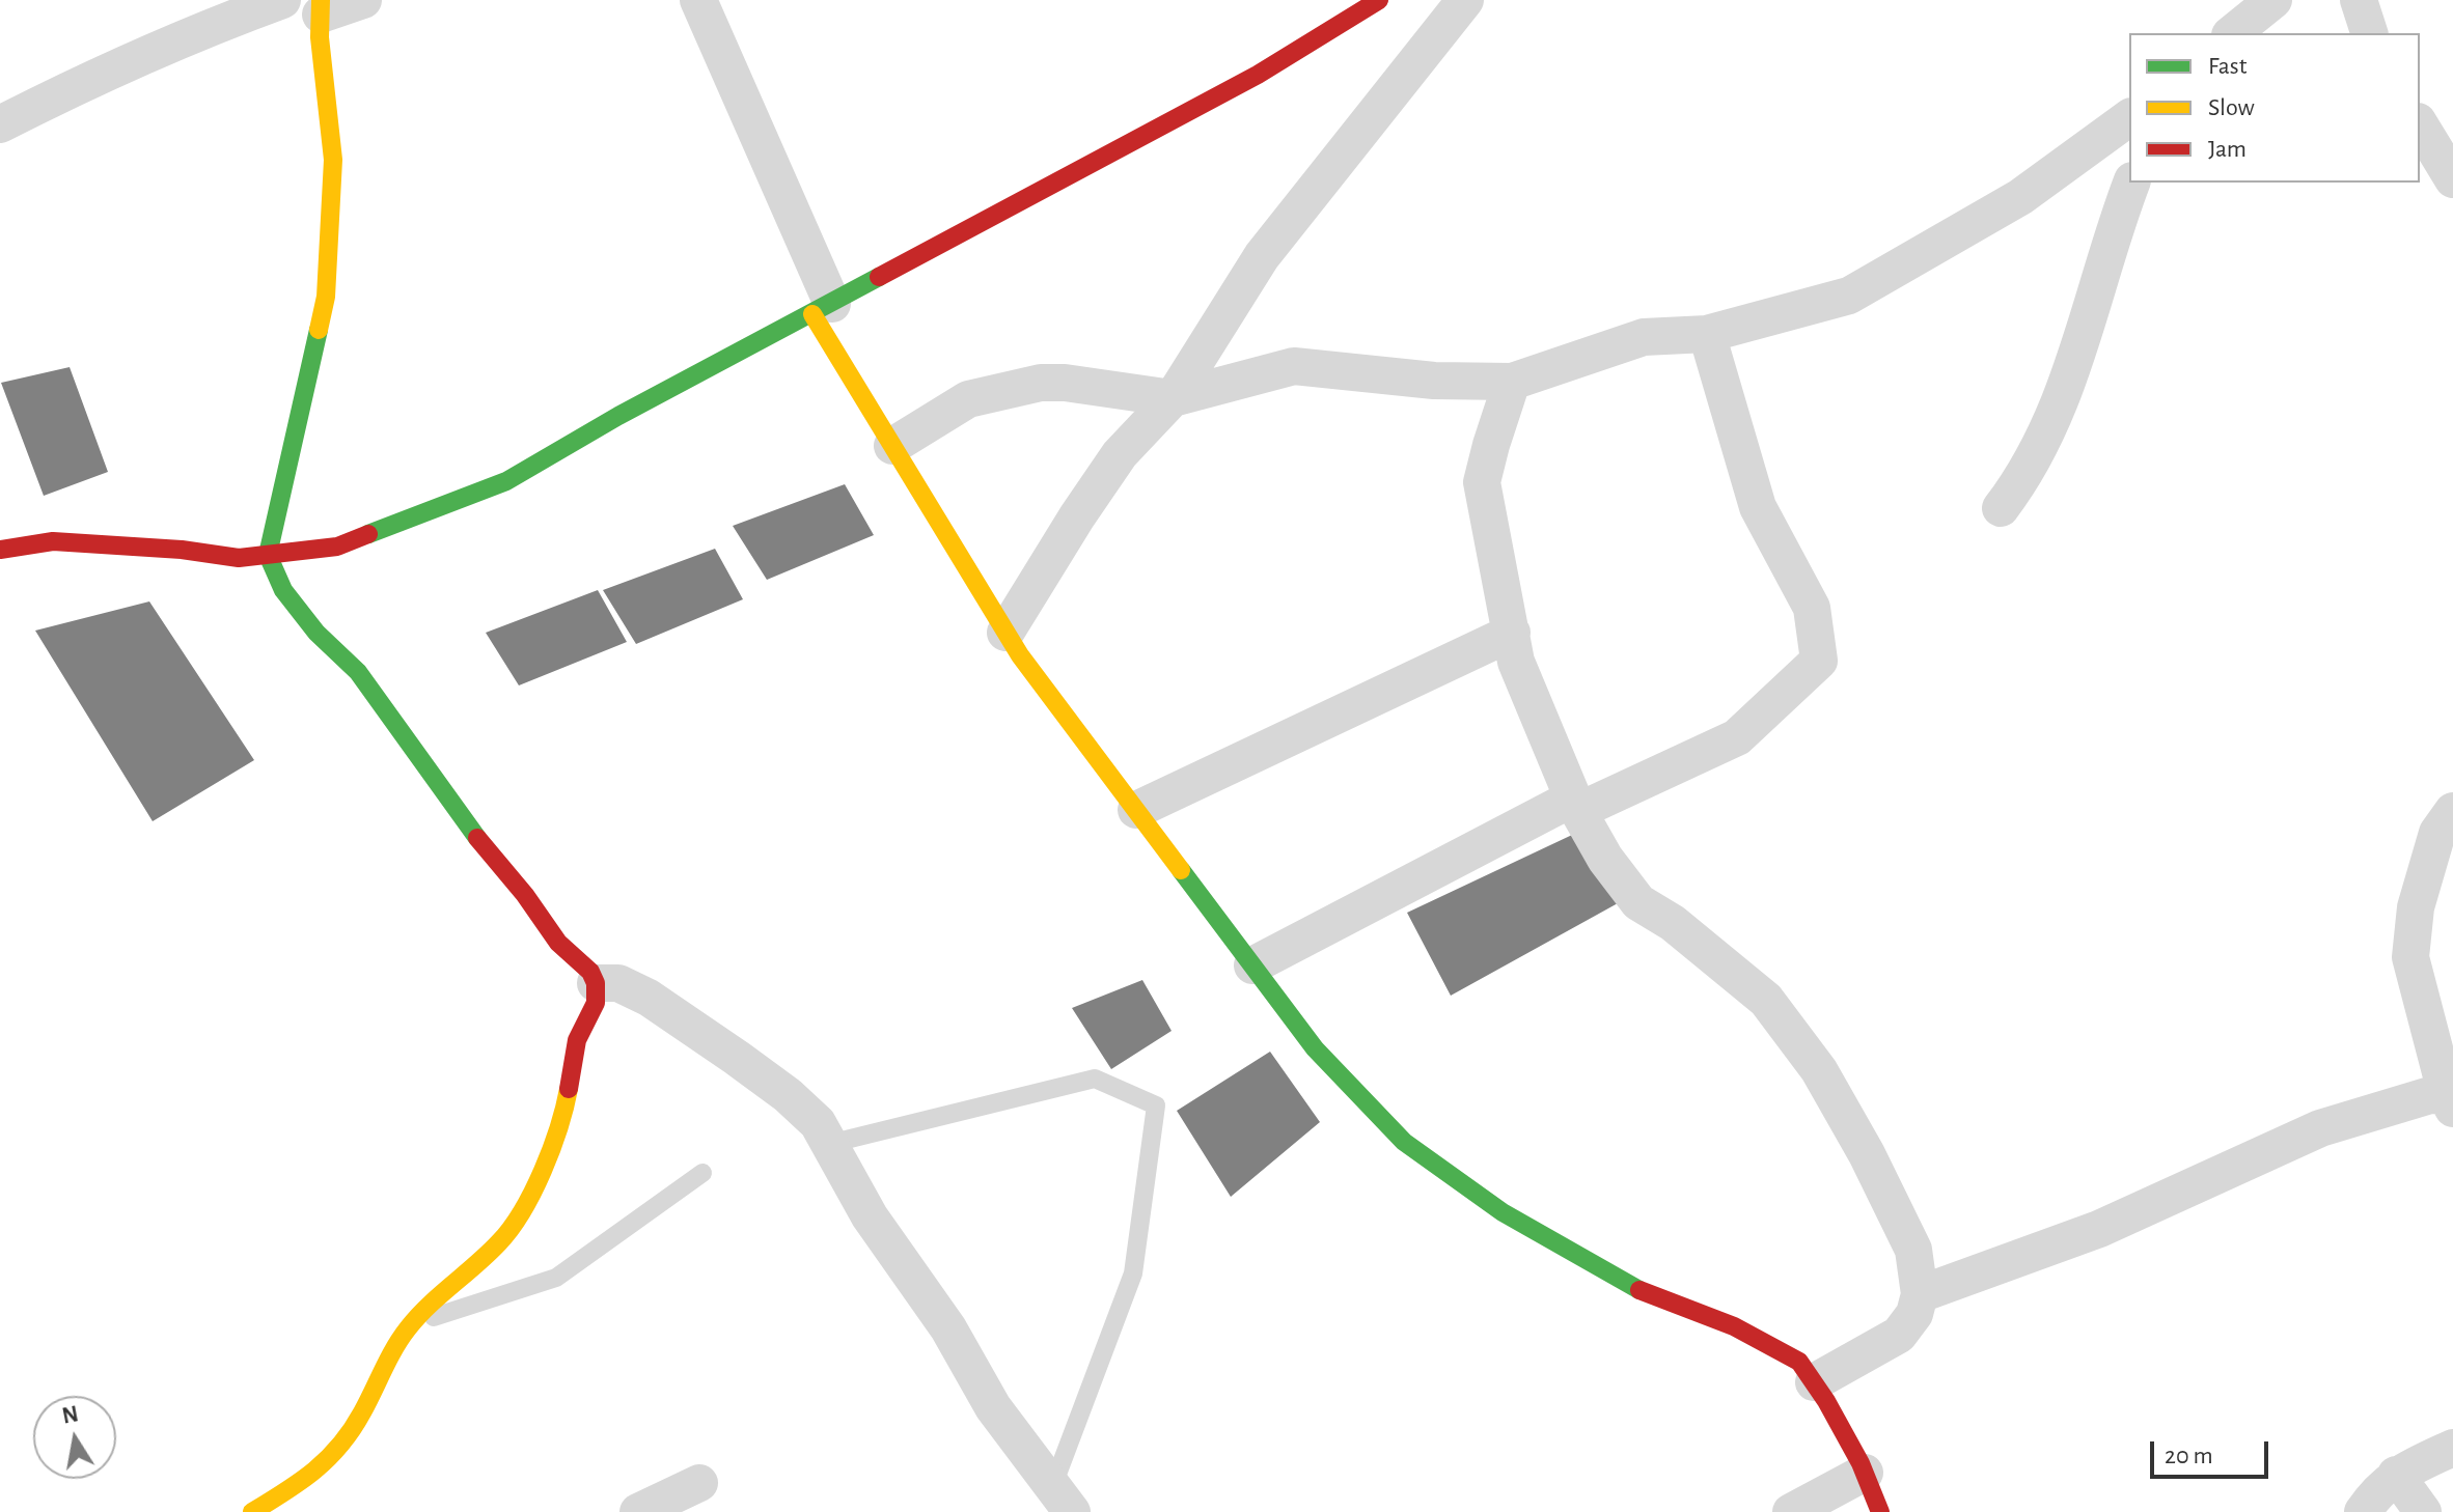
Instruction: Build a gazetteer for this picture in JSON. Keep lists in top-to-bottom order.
{
  "legend": ["Fast", "Slow", "Jam"],
  "scale_bar": "20 m",
  "north": "top"
}
